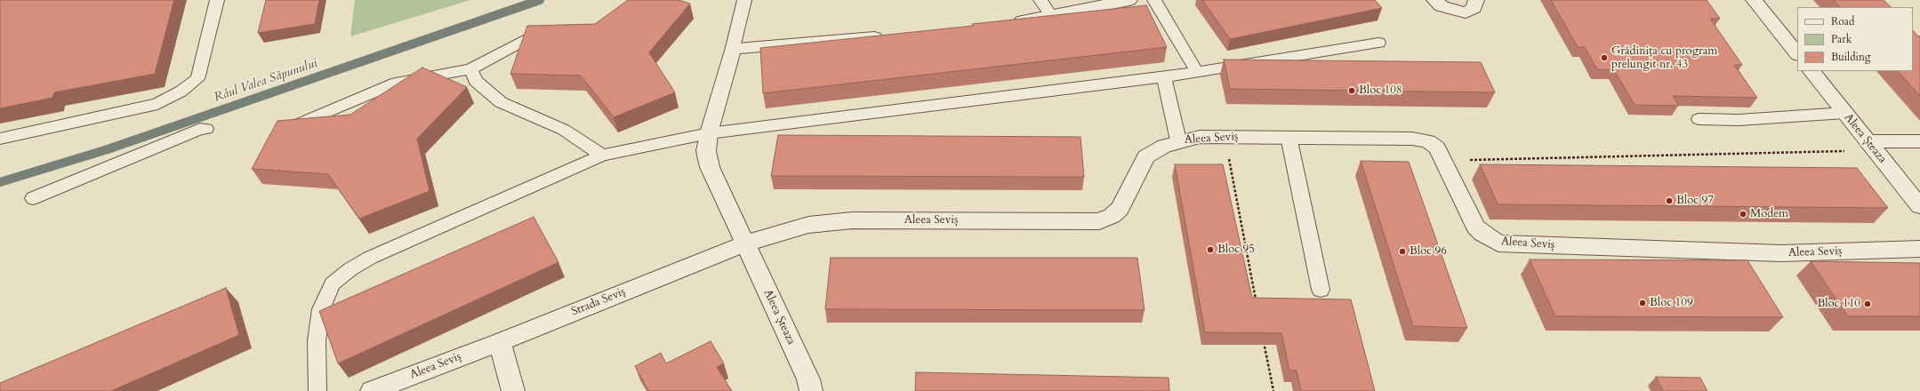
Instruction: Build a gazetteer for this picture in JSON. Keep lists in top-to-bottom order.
{
  "streets": {
    "street": ["Aleea Seviș", "Aleea Șteaza", "Strada Seviș"]
  },
  "crossings": [
    ["Aleea Seviș", "Aleea Șteaza"],
    ["Aleea Seviș", "Strada Seviș"],
    ["Aleea Șteaza", "Strada Seviș"]
  ],
  "water": ["Râul Valea Săpunului"],
  "places": [
    "Grădinița cu program prelungit nr. 43",
    "Bloc 108",
    "Bloc 97",
    "Modem",
    "Bloc 95",
    "Bloc 96",
    "Bloc 109",
    "Bloc 110"
  ],
  "legend": ["Road", "Park", "Building"]
}
